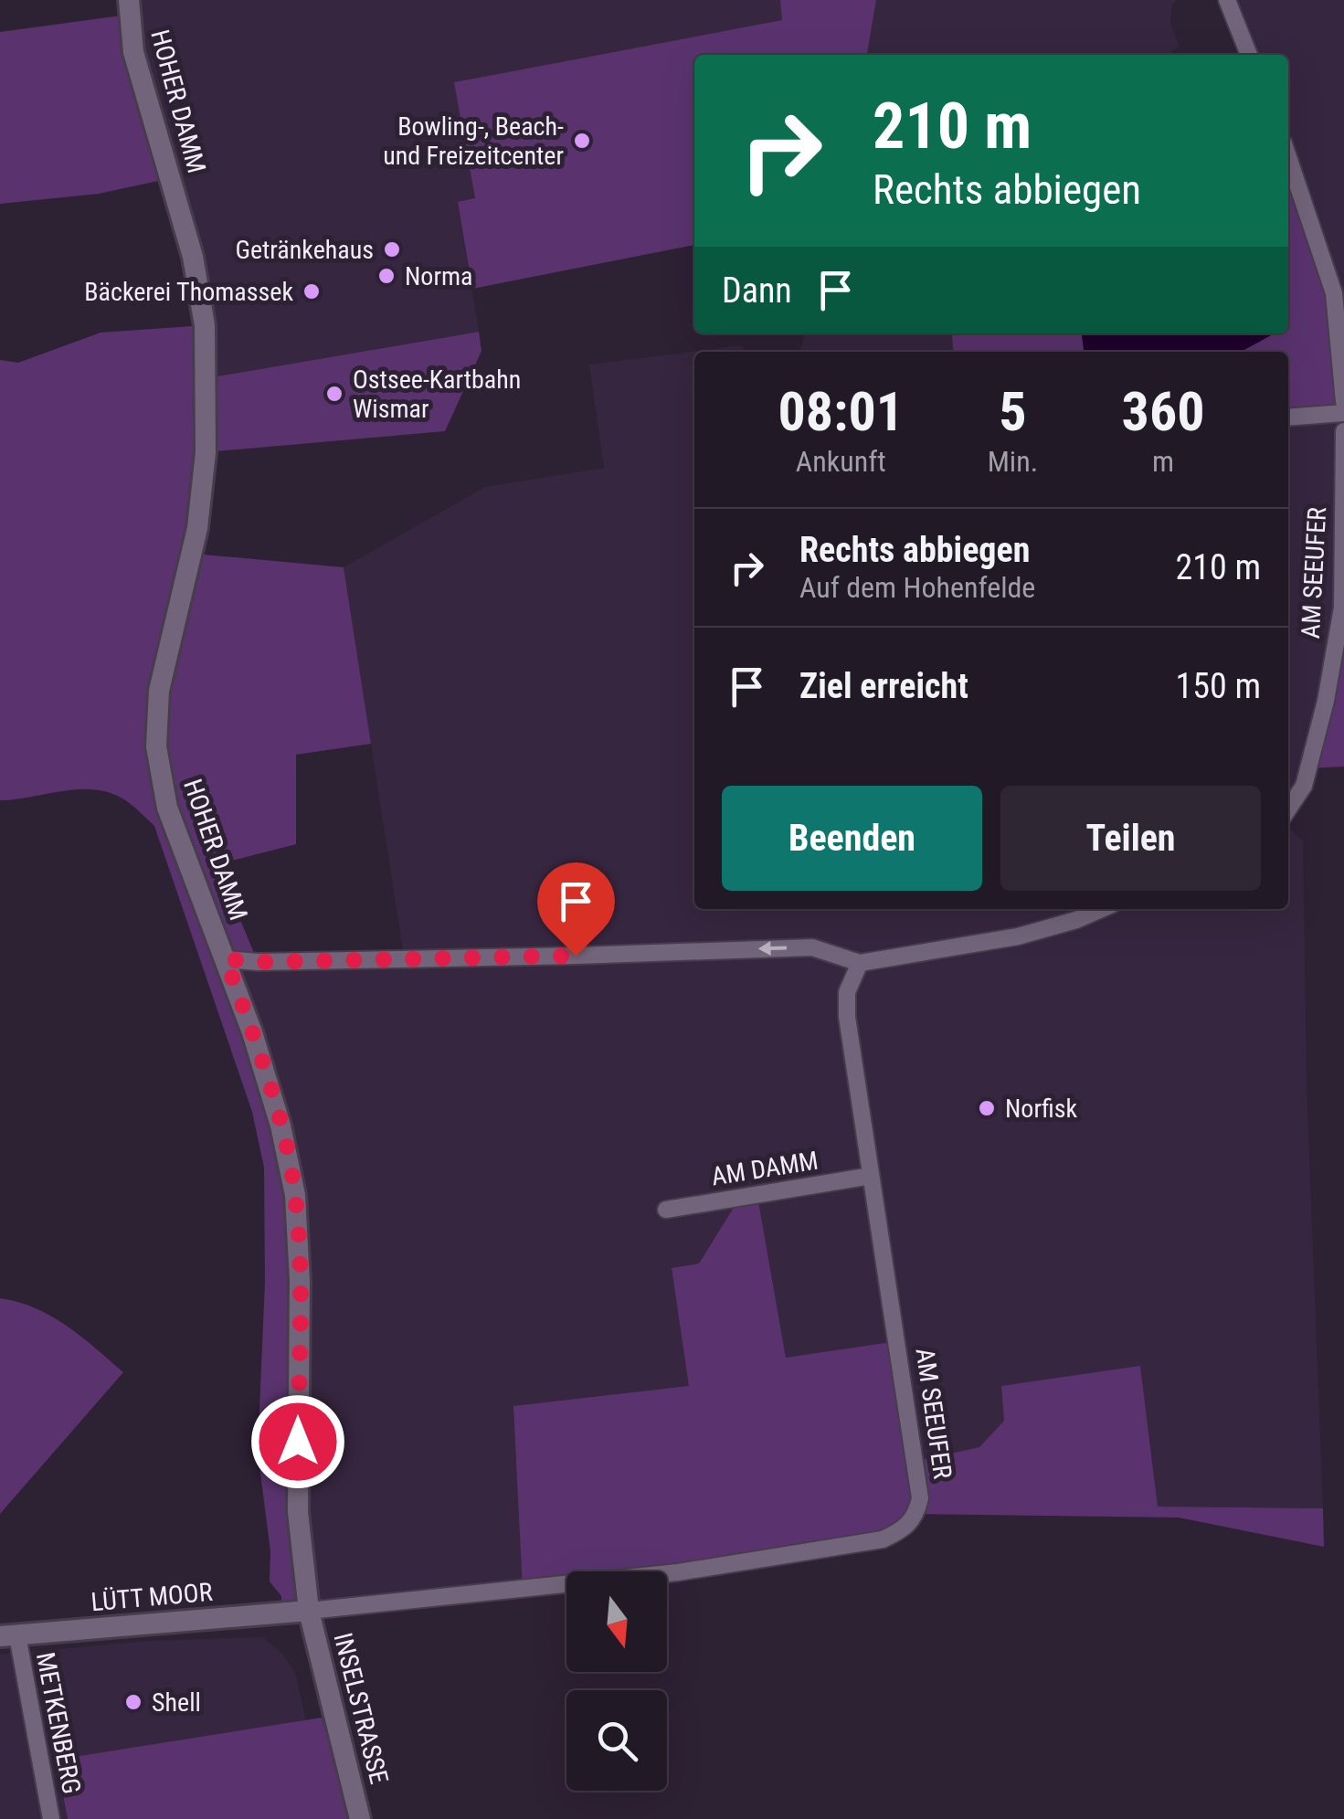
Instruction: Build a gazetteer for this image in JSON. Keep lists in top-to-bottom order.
{
  "streets": {
    "main road": ["HOHER DAMM", "LÜTT MOOR", "INSELSTRASSE"],
    "street": ["AM SEEUFER", "AM DAMM", "METKENBERG"]
  },
  "crossings": [
    ["HOHER DAMM", "AM SEEUFER"],
    ["HOHER DAMM", "LÜTT MOOR"],
    ["HOHER DAMM", "INSELSTRASSE"],
    ["AM SEEUFER", "AM DAMM"],
    ["AM SEEUFER", "LÜTT MOOR"],
    ["AM SEEUFER", "INSELSTRASSE"],
    ["LÜTT MOOR", "INSELSTRASSE"],
    ["LÜTT MOOR", "METKENBERG"]
  ],
  "places": [
    "Bowling-, Beach- und Freizeitcenter",
    "Getränkehaus",
    "Norma",
    "Bäckerei Thomassek",
    "Ostsee-Kartbahn Wismar",
    "Norfisk",
    "Shell"
  ],
  "north": "bottom",
  "page": {
    "turn": ["210 m", "Rechts abbiegen"],
    "then": "Dann",
    "eta": [
      "08:01",
      "Ankunft",
      "5",
      "Min.",
      "360",
      "m"
    ],
    "list": [
      {
        "name": "Rechts abbiegen",
        "note": "Auf dem Hohenfelde",
        "value": "210 m"
      },
      {
        "name": "Ziel erreicht",
        "value": "150 m"
      }
    ],
    "buttons": ["Beenden", "Teilen"]
  }
}
